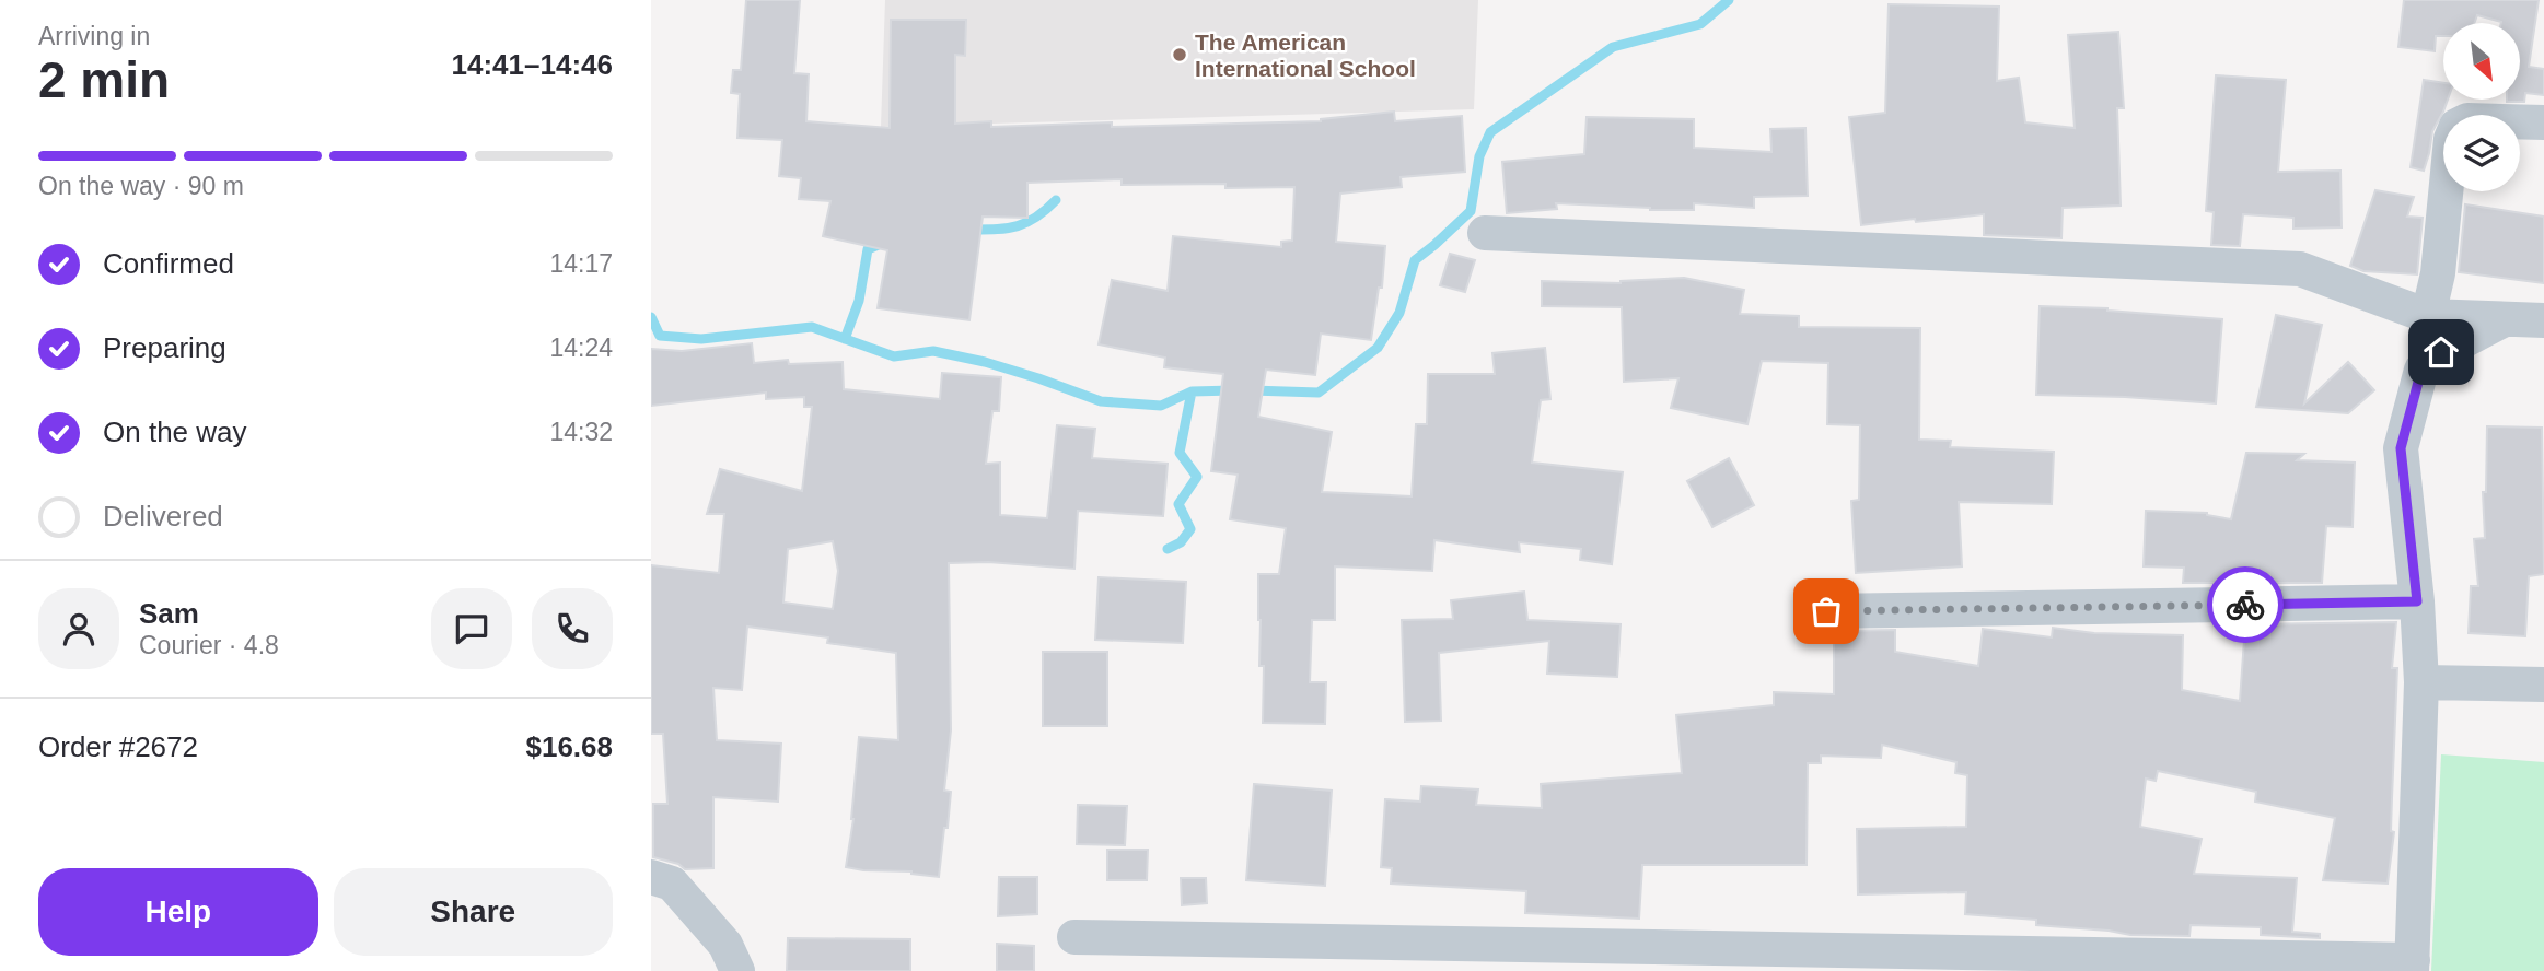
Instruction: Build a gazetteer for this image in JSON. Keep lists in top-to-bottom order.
{
  "places": ["The American International School"],
  "north": "bottom right",
  "page": {
    "heading": ["2 min", "Arriving in", "14:41–14:46"],
    "panel": [
      "Sam",
      "Courier · 4.8",
      "Order #2672",
      "$16.68"
    ],
    "bar": "On the way · 90 m",
    "list": [
      ["Confirmed", "14:17"],
      ["Preparing", "14:24"],
      ["On the way", "14:32"],
      "Delivered"
    ],
    "buttons": ["Help", "Share"]
  }
}
